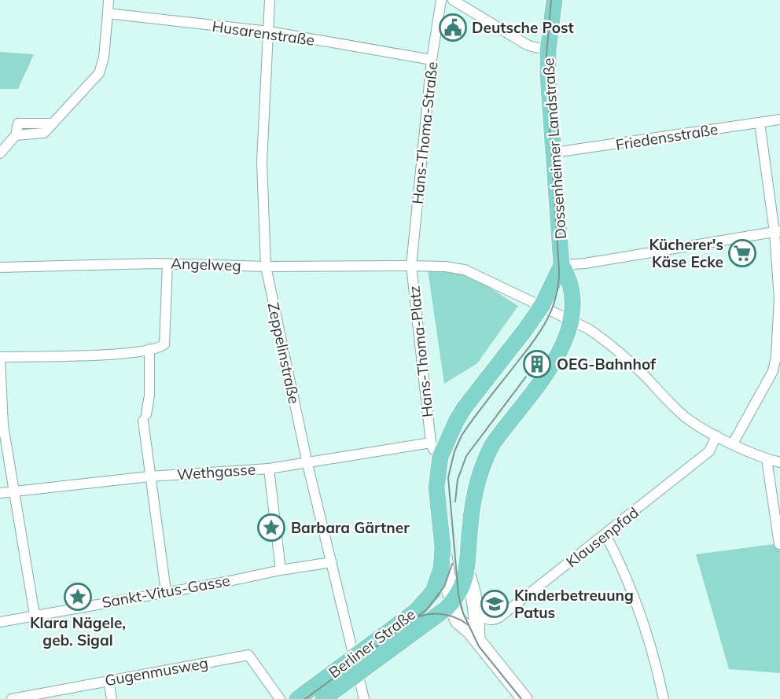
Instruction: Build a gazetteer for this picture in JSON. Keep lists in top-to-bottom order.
{
  "streets": {
    "main road": ["Dossenheimer Landstraße", "Hans-Thoma-Platz", "Berliner Straße"],
    "street": [
      "Husarenstraße",
      "Hans-Thoma-Straße",
      "Friedensstraße",
      "Angelweg",
      "Zeppelinstraße",
      "Wethgasse",
      "Klausenpfad",
      "Sankt-Vitus-Gasse",
      "Gugenmusweg"
    ]
  },
  "crossings": [
    ["Husarenstraße", "Hans-Thoma-Straße"],
    ["Husarenstraße", "Zeppelinstraße"],
    ["Hans-Thoma-Straße", "Angelweg"],
    ["Hans-Thoma-Straße", "Hans-Thoma-Platz"],
    ["Friedensstraße", "Dossenheimer Landstraße"],
    ["Dossenheimer Landstraße", "Hans-Thoma-Platz"],
    ["Angelweg", "Hans-Thoma-Platz"],
    ["Angelweg", "Zeppelinstraße"],
    ["Hans-Thoma-Platz", "Wethgasse"],
    ["Hans-Thoma-Platz", "Berliner Straße"],
    ["Zeppelinstraße", "Wethgasse"],
    ["Zeppelinstraße", "Sankt-Vitus-Gasse"],
    ["Zeppelinstraße", "Berliner Straße"]
  ],
  "places": {
    "public building": ["Deutsche Post"],
    "supermarket": ["Kücherer's Käse Ecke"],
    "building": ["OEG-Bahnhof"],
    "place": ["Barbara Gärtner", "Klara Nägele, geb. Sigal"],
    "school or university": ["Kinderbetreuung Patus"]
  }
}
